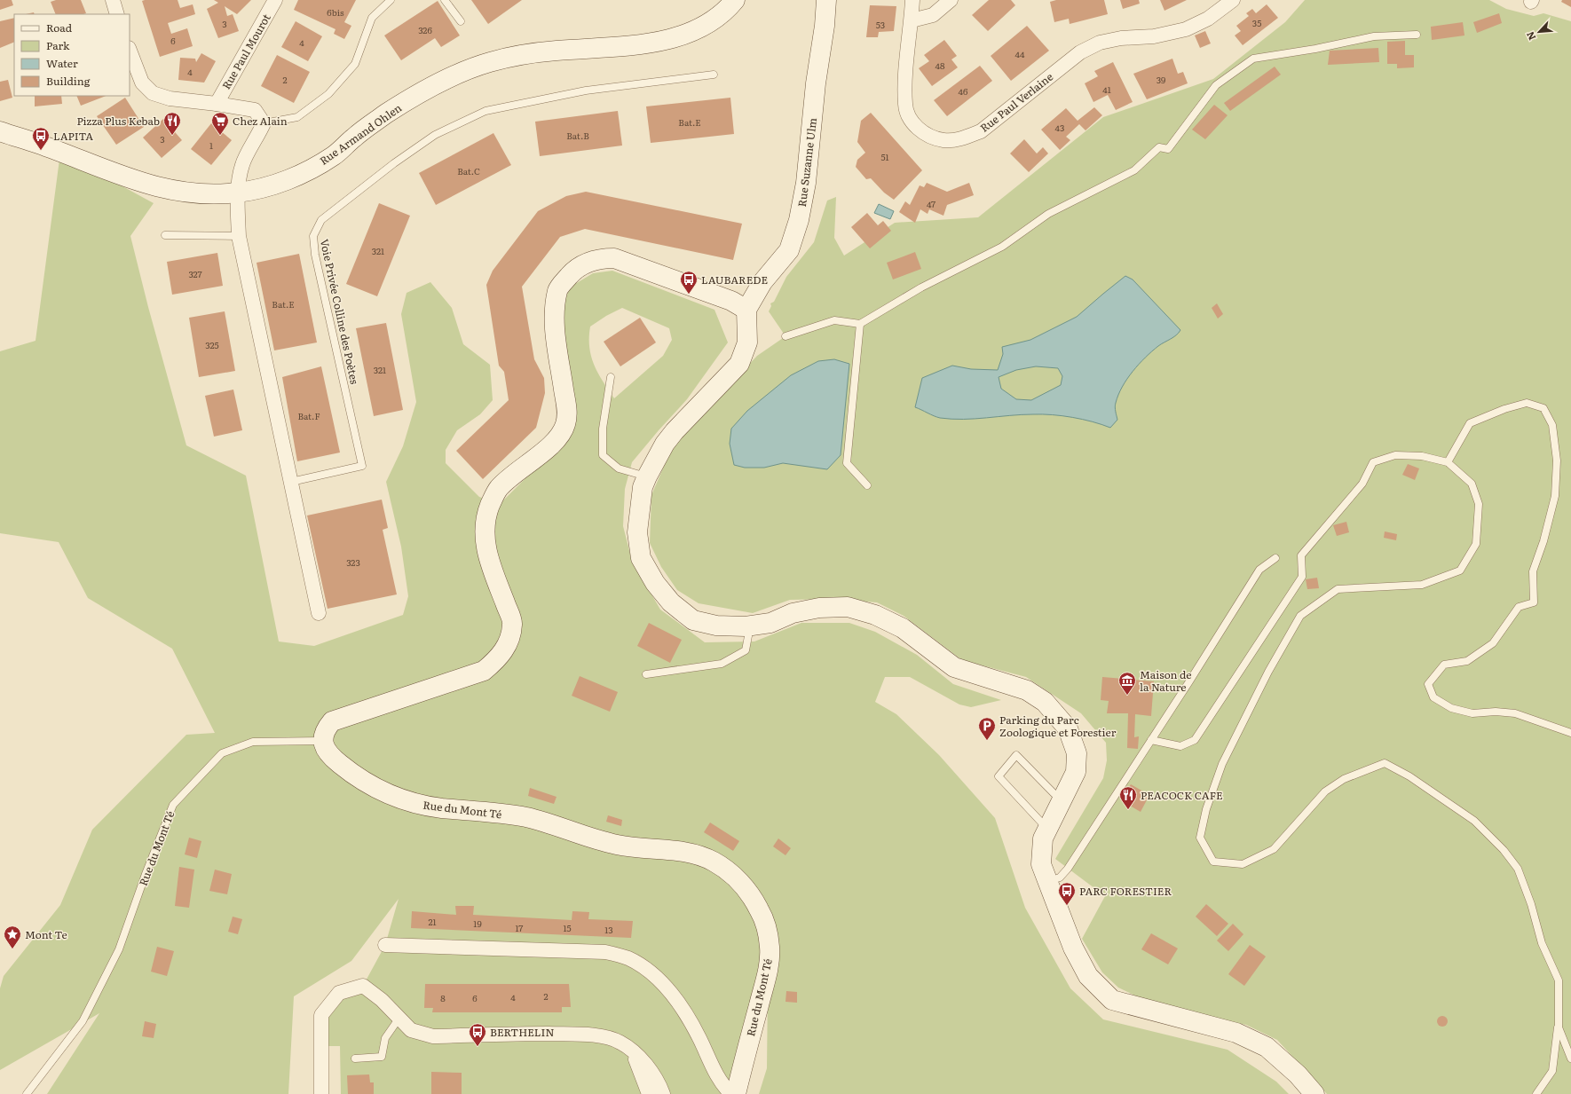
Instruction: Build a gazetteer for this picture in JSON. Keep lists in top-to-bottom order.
{
  "streets": {
    "main road": ["Rue Armand Ohlen", "Rue Suzanne Ulm", "Rue du Mont Té"],
    "street": ["Rue Paul Mourot", "Rue Paul Verlaine"],
    "lane": ["Voie Privée Colline des Poètes"]
  },
  "places": {
    "restaurant": ["Pizza Plus Kebab", "PEACOCK CAFE"],
    "supermarket": ["Chez Alain"],
    "bus stop": [
      "LAPITA",
      "LAUBAREDE",
      "PARC FORESTIER",
      "BERTHELIN"
    ],
    "museum": ["Maison de la Nature"],
    "parking": ["Parking du Parc Zoologique et Forestier"],
    "place": ["Mont Te"]
  },
  "house_numbers": [
    "6bis",
    "35",
    "3",
    "53",
    "326",
    "6",
    "4",
    "44",
    "48",
    "4",
    "2",
    "39",
    "41",
    "46",
    "Bat.E",
    "43",
    "Bat.B",
    "3",
    "1",
    "51",
    "Bat.C",
    "47",
    "321",
    "327",
    "Bat.E",
    "325",
    "321",
    "Bat.F",
    "323",
    "21",
    "19",
    "17",
    "15",
    "13",
    "2",
    "4",
    "8",
    "6"
  ],
  "legend": [
    "Road",
    "Park",
    "Water",
    "Building"
  ],
  "north": "bottom left"
}
